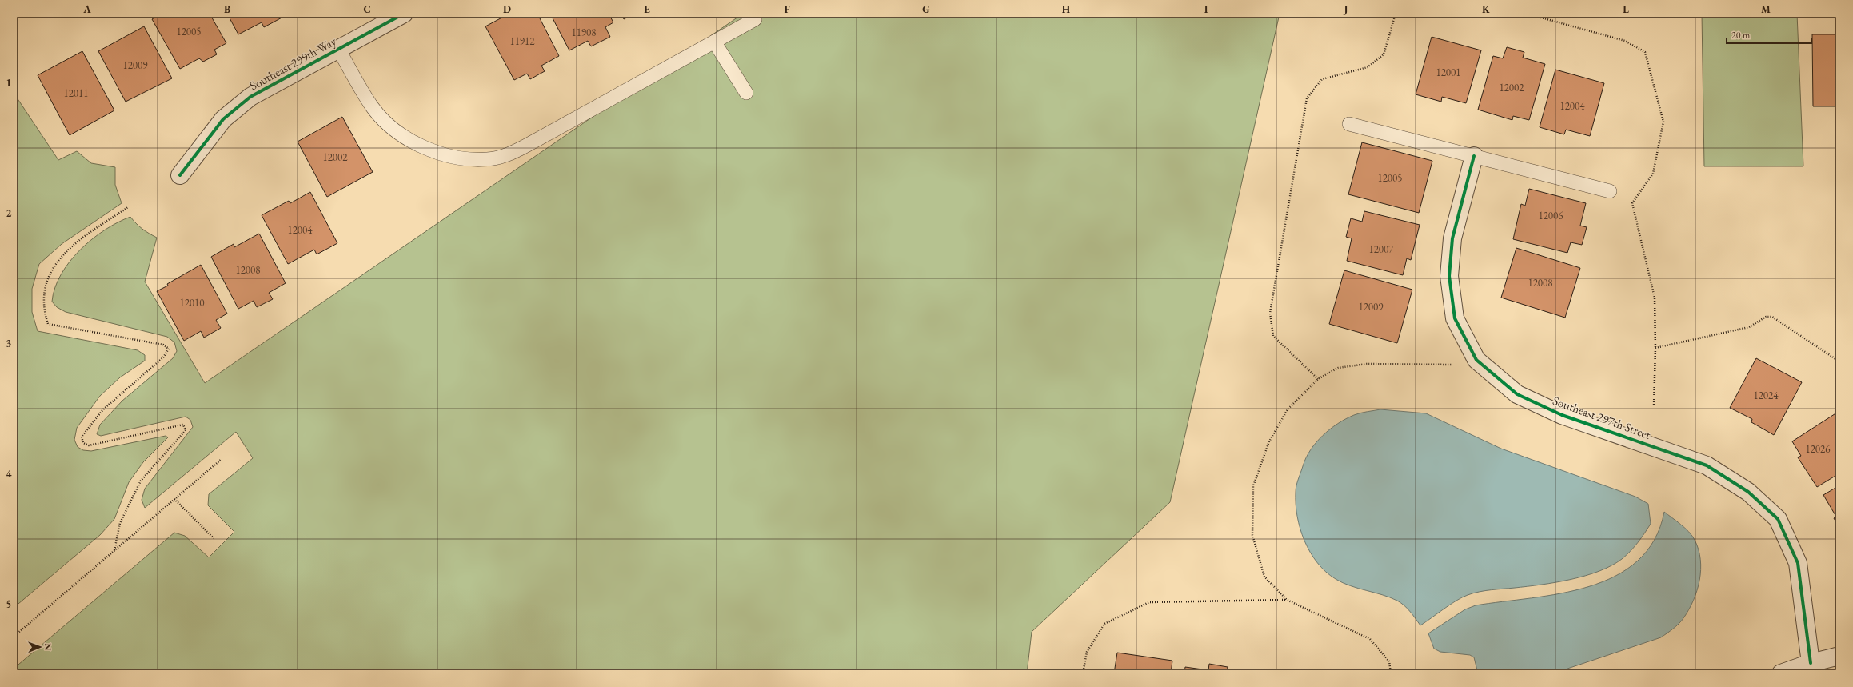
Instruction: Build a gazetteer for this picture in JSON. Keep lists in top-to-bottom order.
{
  "streets": {
    "street": ["Southeast 299th Way", "Southeast 297th Street"]
  },
  "house_numbers": [
    "12005",
    "11908",
    "11912",
    "12009",
    "12001",
    "12002",
    "12011",
    "12004",
    "12002",
    "12005",
    "12006",
    "12004",
    "12007",
    "12008",
    "12008",
    "12010",
    "12009",
    "12024",
    "12026"
  ],
  "scale_bar": "20 m",
  "north": "right",
  "grid": {
    "columns": [
      "A",
      "B",
      "C",
      "D",
      "E",
      "F",
      "G",
      "H",
      "I",
      "J",
      "K",
      "L",
      "M"
    ],
    "rows": [
      "1",
      "2",
      "3",
      "4",
      "5"
    ]
  }
}
